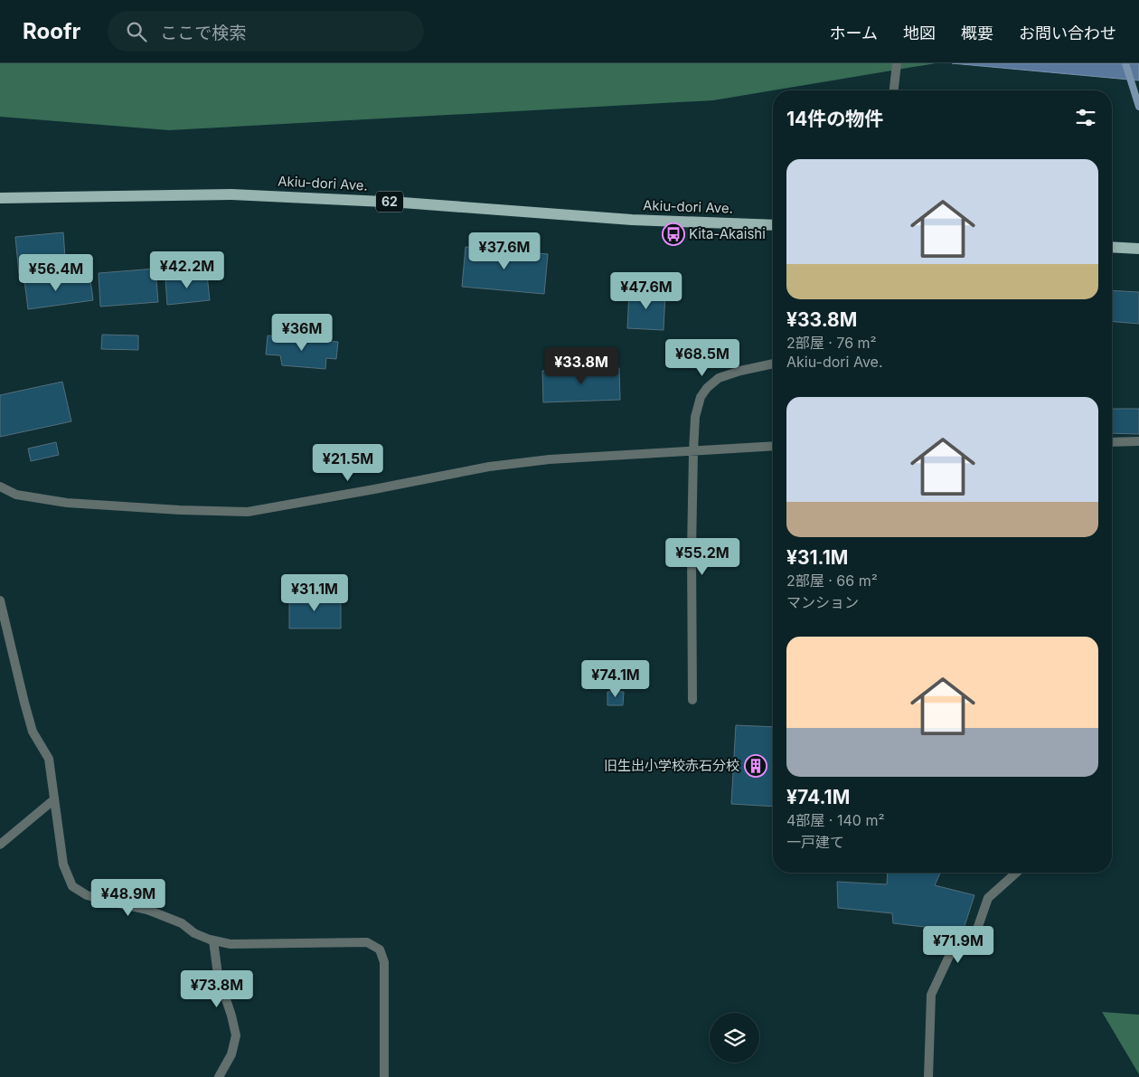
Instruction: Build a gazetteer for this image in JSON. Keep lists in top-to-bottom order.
{
  "streets": {
    "main road": ["Akiu-dori Ave.", "62"]
  },
  "places": {
    "bus stop": ["Kita-Akaishi"],
    "building": ["旧生出小学校赤石分校"]
  },
  "page": {
    "header": "Roofr",
    "search": "ここで検索",
    "nav": [
      "ホーム",
      "地図",
      "概要",
      "お問い合わせ"
    ],
    "heading": "14件の物件",
    "list": [
      {
        "name": "¥33.8M",
        "note": "2部屋 · 76 m² · Akiu-dori Ave."
      },
      {
        "name": "¥31.1M",
        "note": "2部屋 · 66 m² · マンション"
      },
      {
        "name": "¥74.1M",
        "note": "4部屋 · 140 m² · 一戸建て"
      }
    ],
    "price": [
      "¥37.6M",
      "¥42.2M",
      "¥56.4M",
      "¥47.6M",
      "¥36M",
      "¥68.5M",
      "¥33.8M",
      "¥21.5M",
      "¥55.2M",
      "¥31.1M",
      "¥74.1M",
      "¥48.9M",
      "¥71.9M",
      "¥73.8M"
    ]
  }
}
